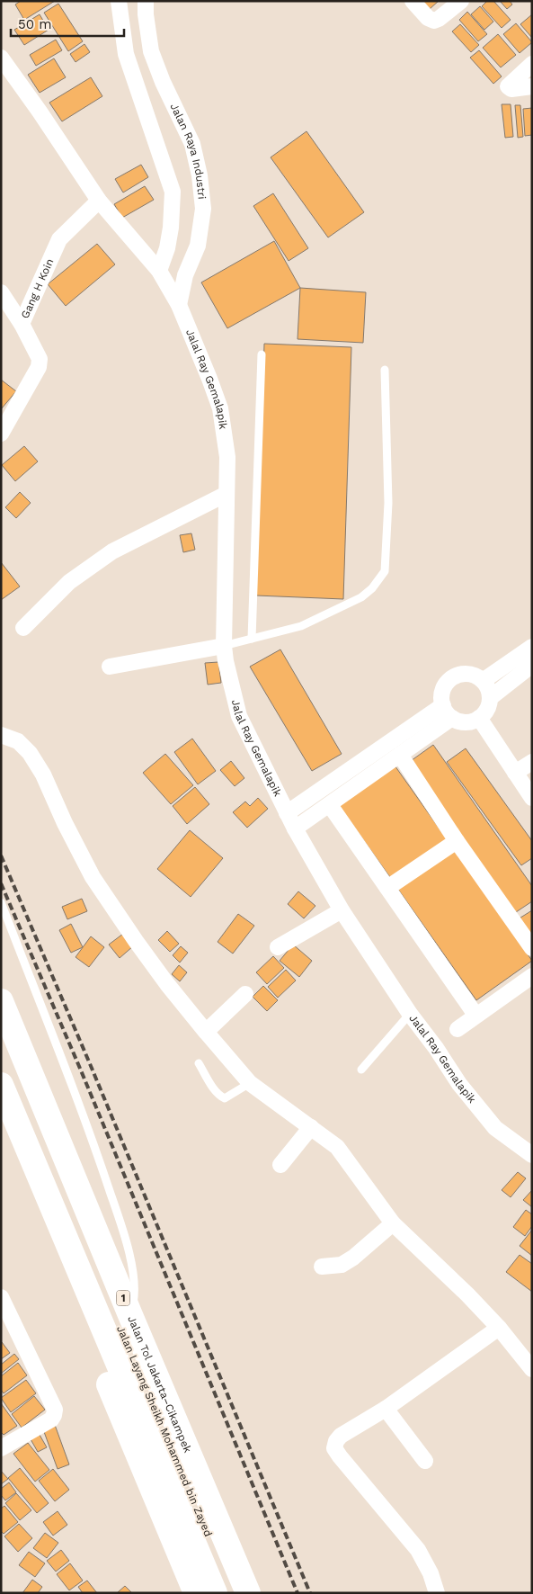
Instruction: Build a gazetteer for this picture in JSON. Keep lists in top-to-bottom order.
{
  "streets": {
    "highway": ["1", "Jalan Tol Jakarta–Cikampek", "Jalan Layang Sheikh Mohammed bin Zayed"],
    "street": ["Jalan Raya Industri", "Gang H Koin", "Jalal Ray Gemalapik"]
  },
  "crossings": [
    ["Jalan Raya Industri", "Jalal Ray Gemalapik"],
    ["Gang H Koin", "Jalal Ray Gemalapik"]
  ],
  "scale_bar": "50 m"
}
